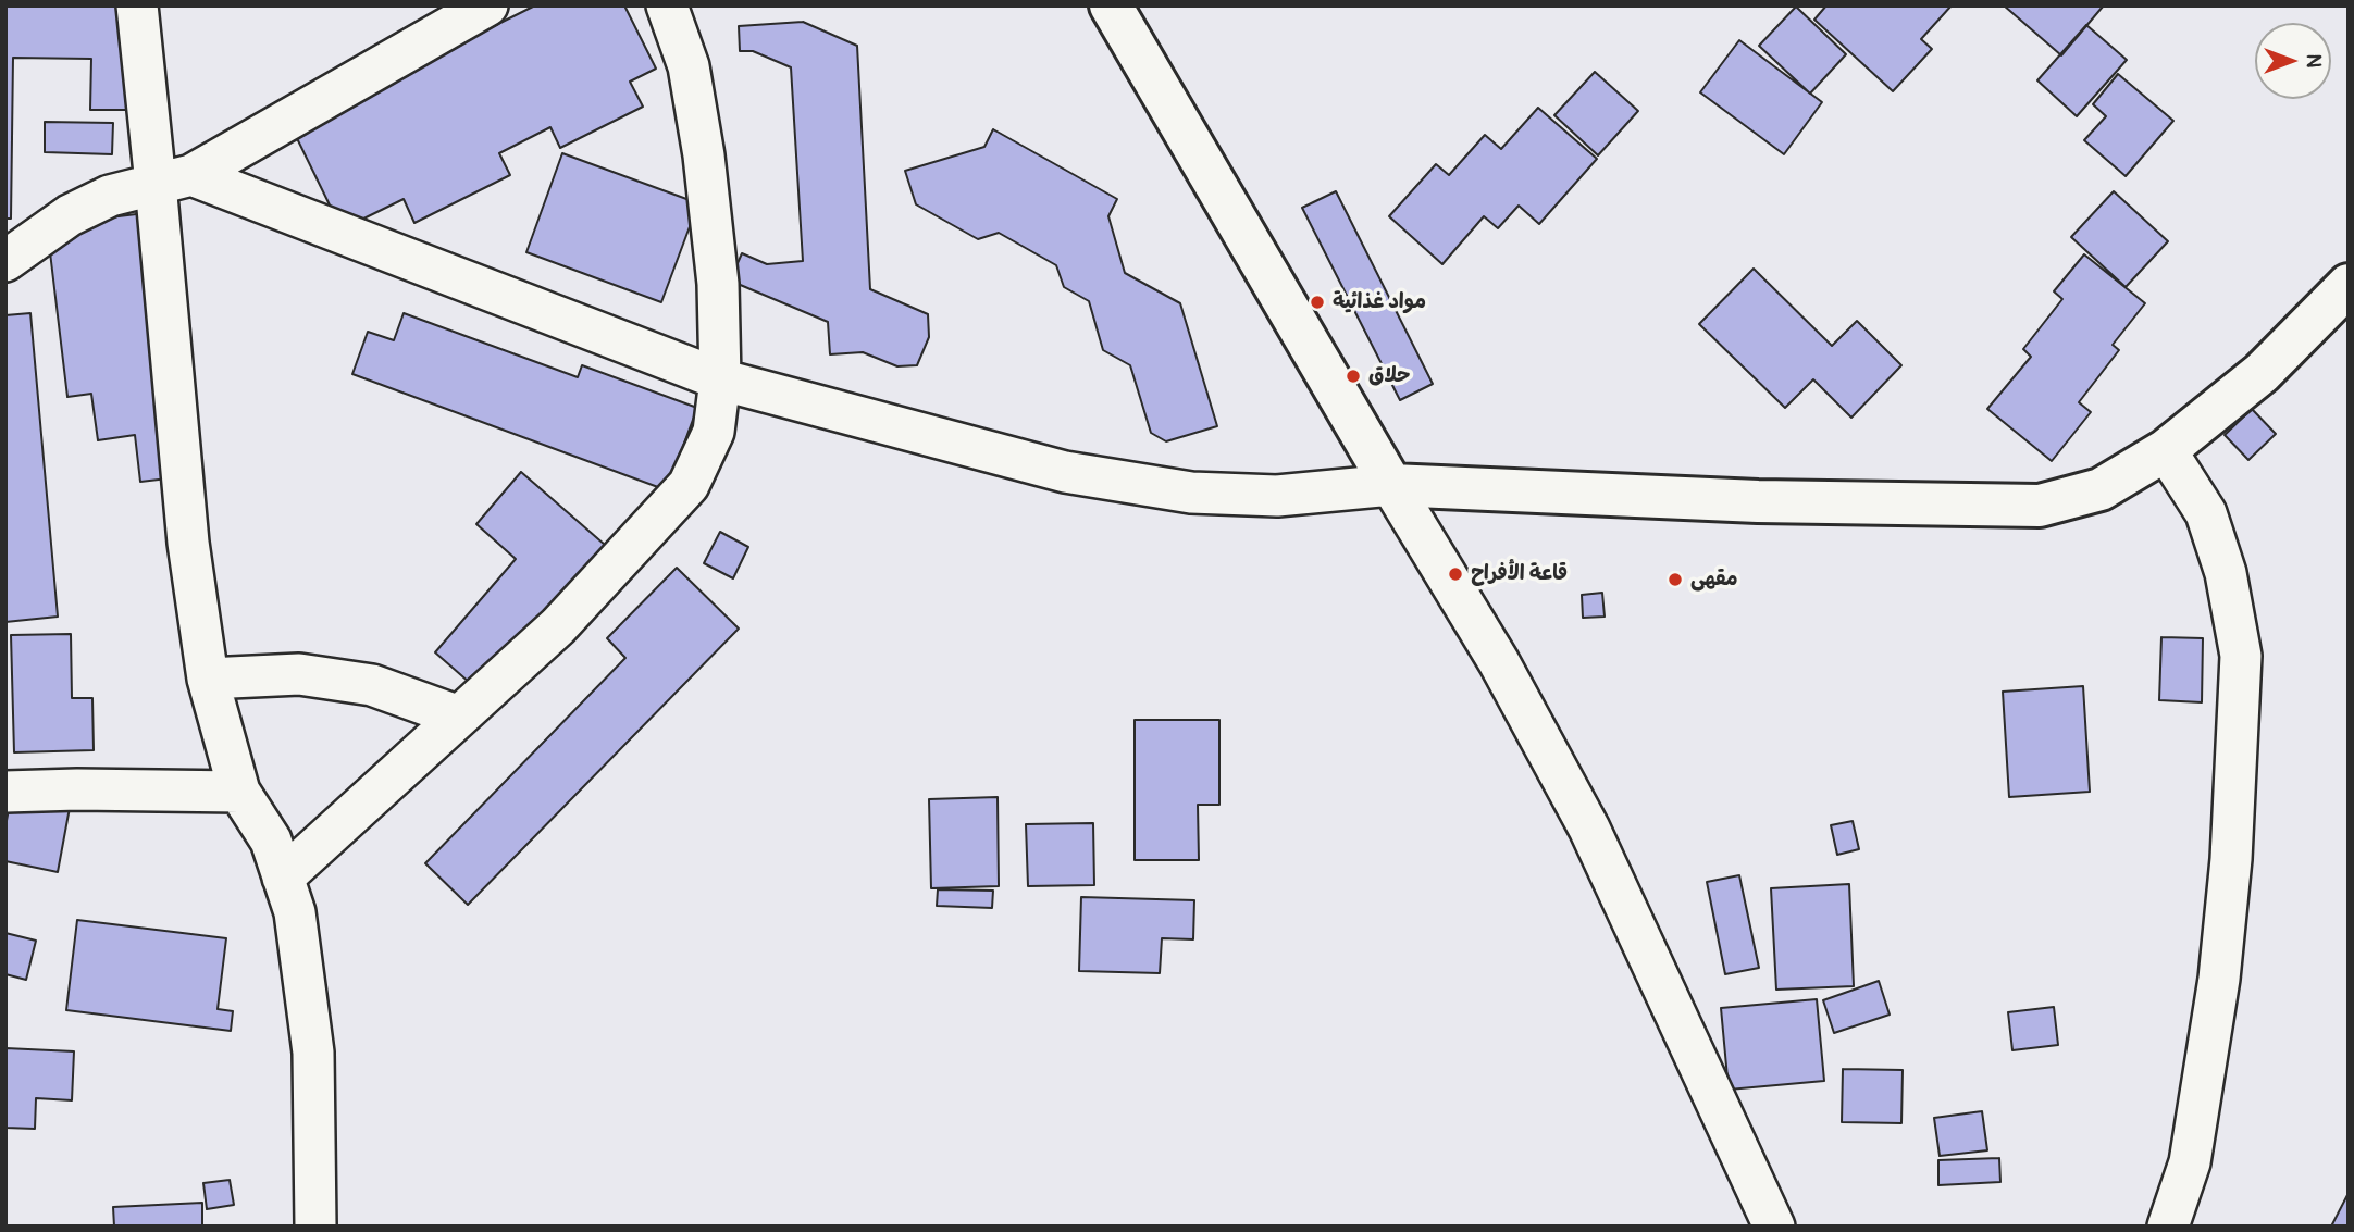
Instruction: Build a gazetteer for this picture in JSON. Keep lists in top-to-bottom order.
{
  "places": [
    "مواد غذائية",
    "حلاق",
    "قاعة الأفراح",
    "مقهى"
  ],
  "north": "right"
}
